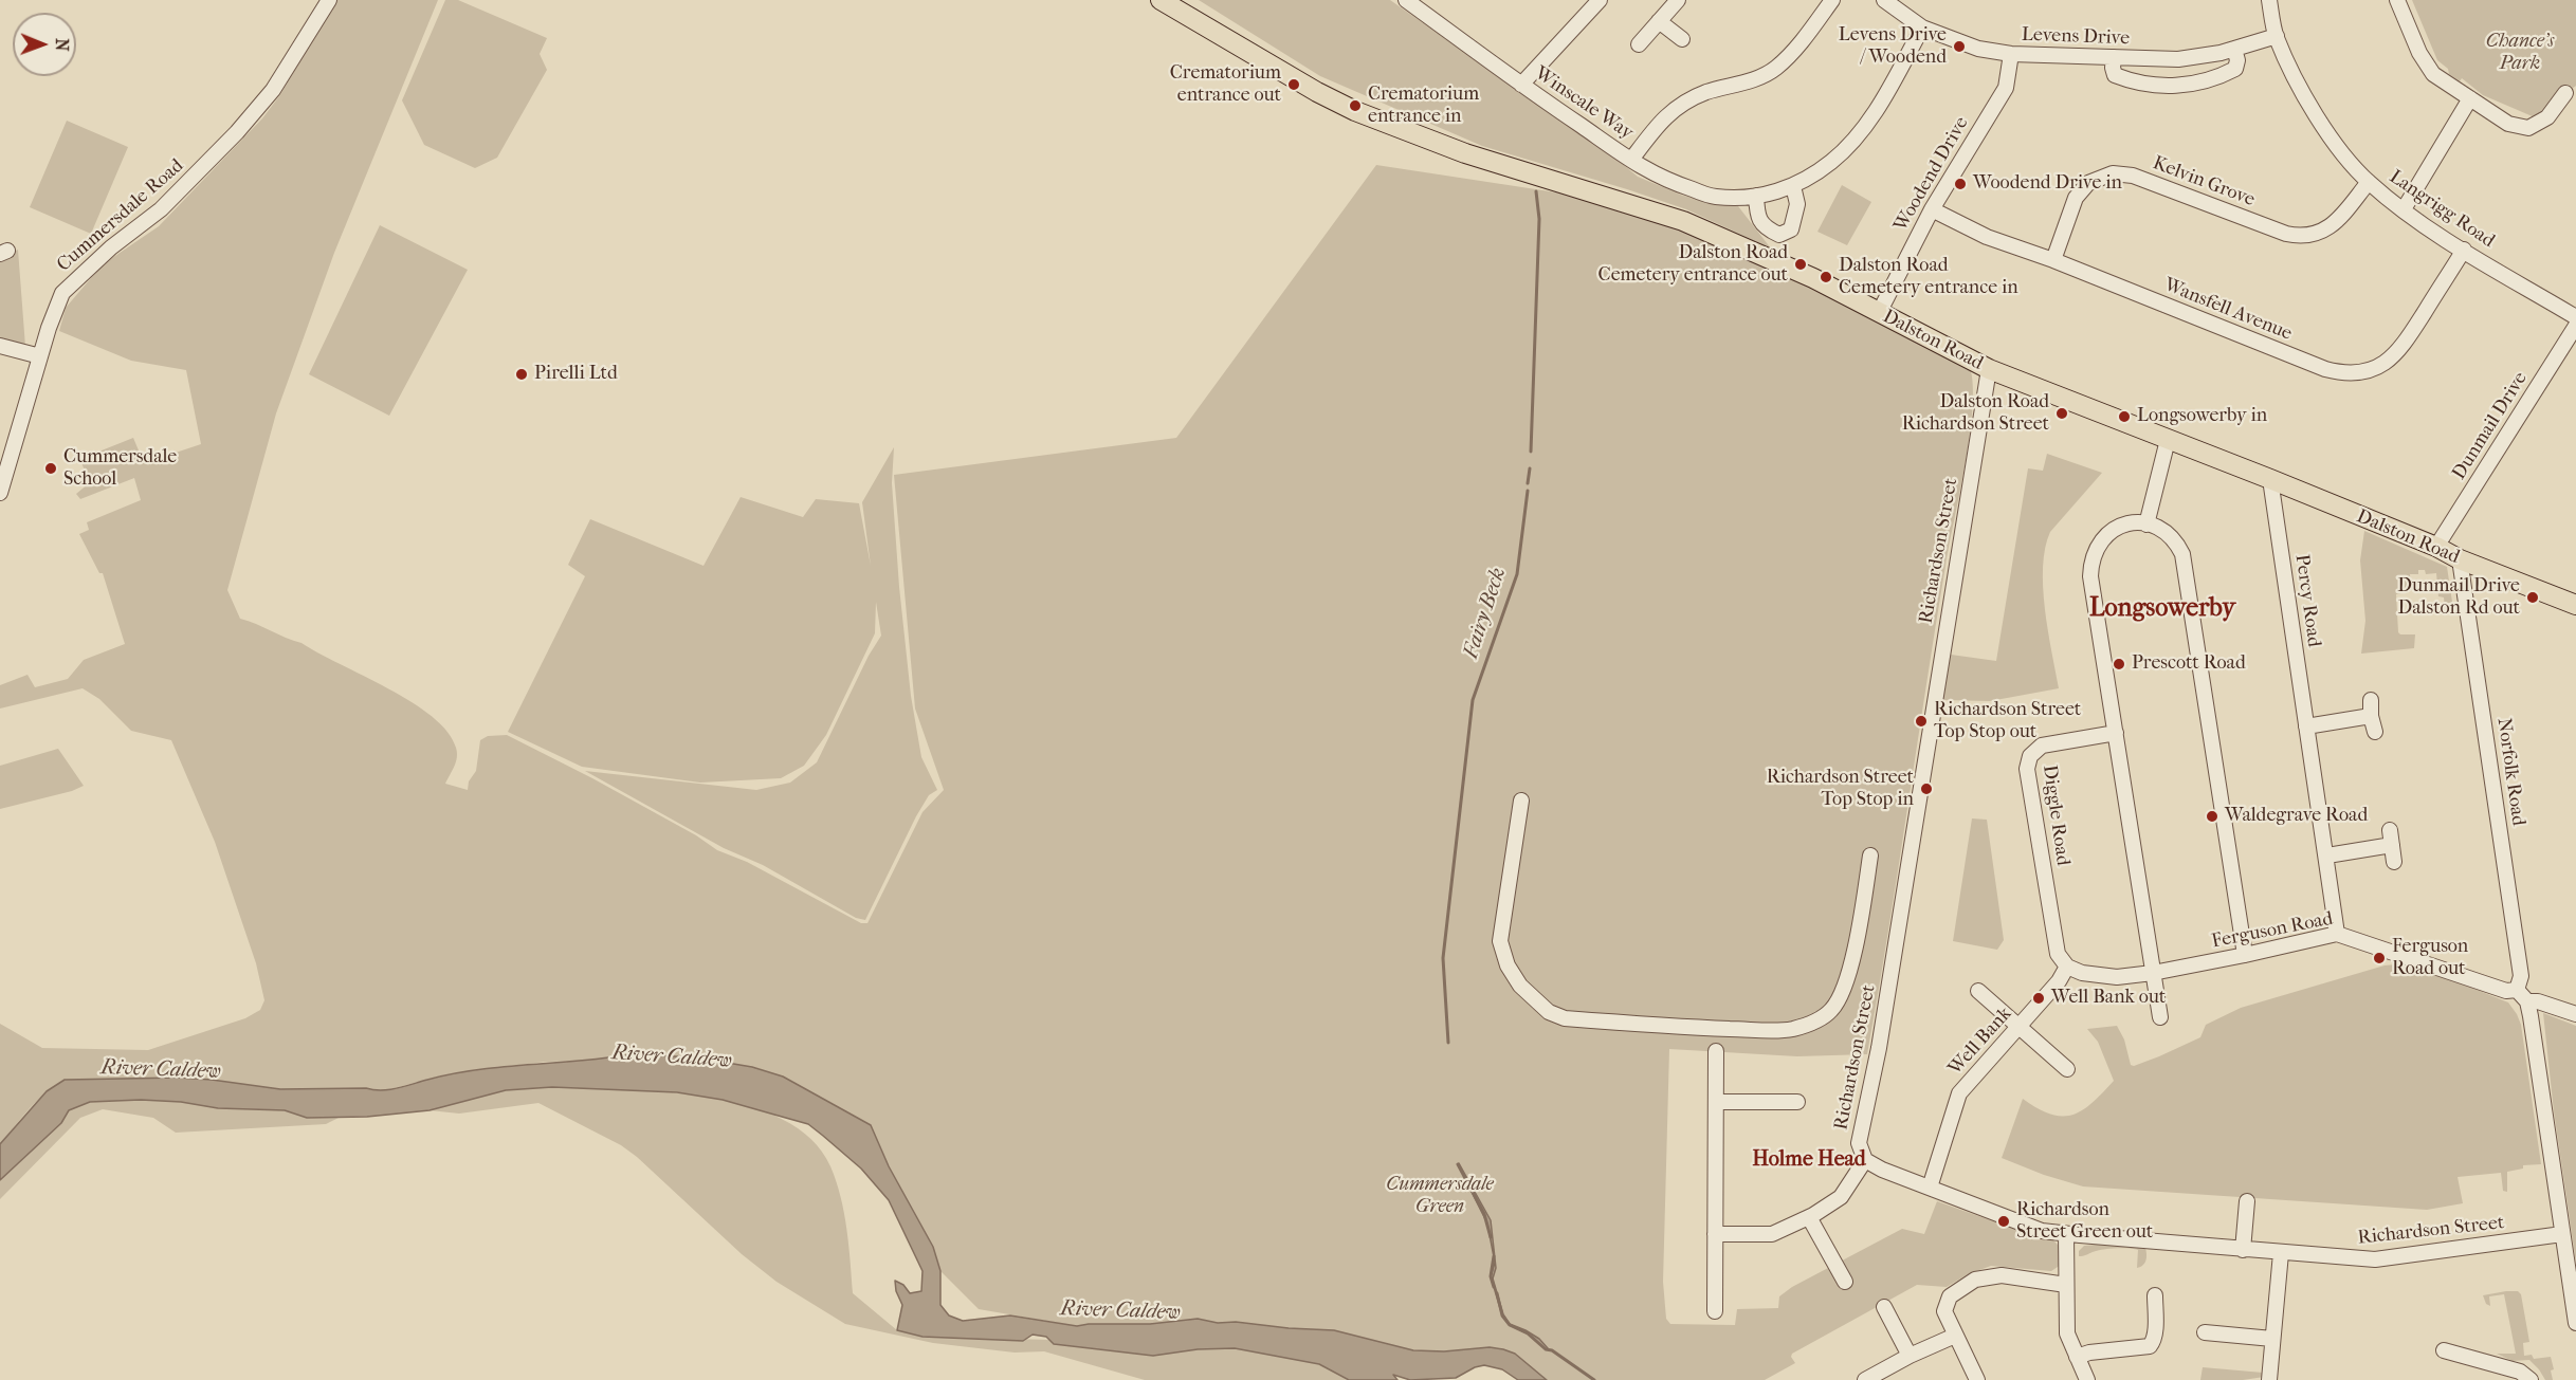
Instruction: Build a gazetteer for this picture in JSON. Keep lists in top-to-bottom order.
{
  "streets": {
    "main road": ["Dalston Road"],
    "street": [
      "Levens Drive",
      "Winscale Way",
      "Woodend Drive",
      "Kelvin Grove",
      "Langrigg Road",
      "Cummersdale Road",
      "Wansfell Avenue",
      "Dunmail Drive",
      "Richardson Street",
      "Percy Road",
      "Norfolk Road",
      "Diggle Road",
      "Ferguson Road",
      "Well Bank"
    ]
  },
  "crossings": [
    ["Levens Drive", "Winscale Way"],
    ["Levens Drive", "Woodend Drive"],
    ["Levens Drive", "Langrigg Road"],
    ["Woodend Drive", "Wansfell Avenue"],
    ["Woodend Drive", "Dalston Road"],
    ["Kelvin Grove", "Langrigg Road"],
    ["Kelvin Grove", "Wansfell Avenue"],
    ["Langrigg Road", "Wansfell Avenue"],
    ["Dalston Road", "Dunmail Drive"],
    ["Dalston Road", "Richardson Street"],
    ["Dalston Road", "Percy Road"],
    ["Dalston Road", "Norfolk Road"],
    ["Richardson Street", "Well Bank"],
    ["Percy Road", "Ferguson Road"],
    ["Norfolk Road", "Ferguson Road"],
    ["Diggle Road", "Ferguson Road"],
    ["Diggle Road", "Well Bank"],
    ["Ferguson Road", "Well Bank"]
  ],
  "districts": ["Longsowerby", "Holme Head"],
  "water": ["Fairy Beck", "River Caldew"],
  "parks": ["Chance's Park", "Cummersdale Green"],
  "places": [
    "Levens Drive / Woodend",
    "Crematorium entrance out",
    "Crematorium entrance in",
    "Woodend Drive in",
    "Dalston Road Cemetery entrance out",
    "Dalston Road Cemetery entrance in",
    "Pirelli Ltd",
    "Dalston Road Richardson Street",
    "Longsowerby in",
    "Cummersdale School",
    "Dunmail Drive Dalston Rd out",
    "Prescott Road",
    "Richardson Street Top Stop out",
    "Richardson Street Top Stop in",
    "Waldegrave Road",
    "Ferguson Road out",
    "Well Bank out",
    "Richardson Street Green out"
  ],
  "north": "right"
}
